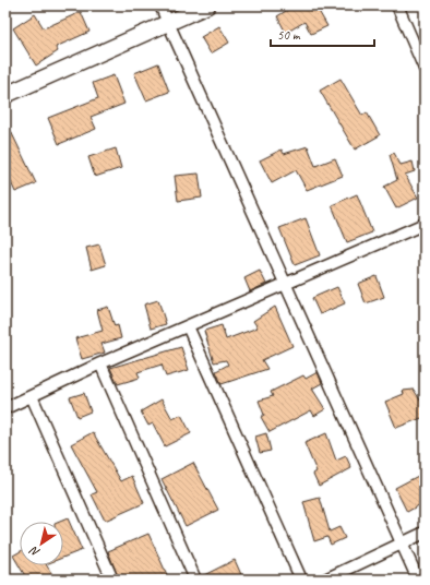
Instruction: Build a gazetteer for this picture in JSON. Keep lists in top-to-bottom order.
{
  "scale_bar": "50 m",
  "north": "bottom left"
}
